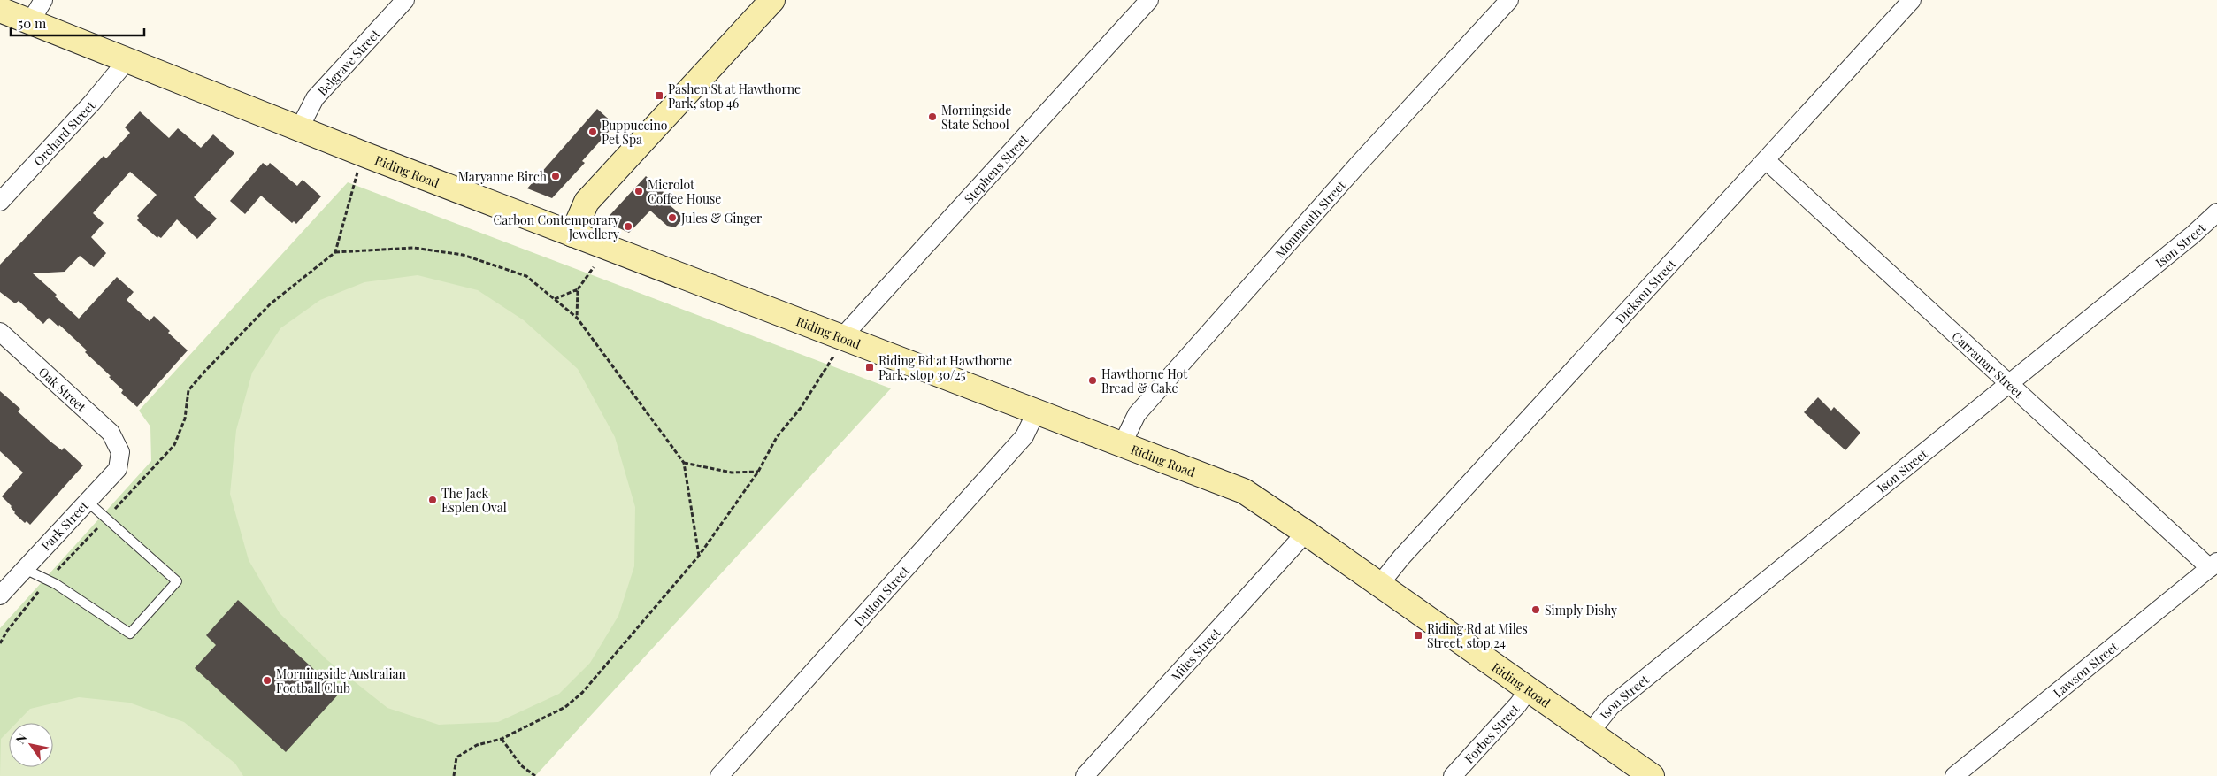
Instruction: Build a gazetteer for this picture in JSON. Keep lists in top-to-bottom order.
{
  "streets": {
    "main road": ["Riding Road"],
    "street": [
      "Belgrave Street",
      "Orchard Street",
      "Stephens Street",
      "Monmouth Street",
      "Ison Street",
      "Dickson Street",
      "Carramar Street",
      "Oak Street",
      "Park Street",
      "Dutton Street",
      "Miles Street",
      "Lawson Street",
      "Forbes Street"
    ]
  },
  "crossings": [
    ["Belgrave Street", "Riding Road"],
    ["Orchard Street", "Riding Road"],
    ["Stephens Street", "Riding Road"],
    ["Riding Road", "Monmouth Street"],
    ["Riding Road", "Ison Street"],
    ["Riding Road", "Dickson Street"],
    ["Riding Road", "Dutton Street"],
    ["Riding Road", "Miles Street"],
    ["Riding Road", "Forbes Street"],
    ["Ison Street", "Carramar Street"],
    ["Dickson Street", "Carramar Street"],
    ["Carramar Street", "Lawson Street"],
    ["Oak Street", "Park Street"]
  ],
  "places": {
    "transit": ["Pashen St at Hawthorne Park, stop 46", "Riding Rd at Hawthorne Park, stop 30/25", "Riding Rd at Miles Street, stop 24"],
    "other": [
      "Morningside State School",
      "Puppuccino Pet Spa",
      "Maryanne Birch",
      "Microlot Coffee House",
      "Jules & Ginger",
      "Carbon Contemporary Jewellery",
      "Hawthorne Hot Bread & Cake",
      "The Jack Esplen Oval",
      "Simply Dishy",
      "Morningside Australian Football Club"
    ]
  },
  "scale_bar": "50 m",
  "north": "top left"
}
